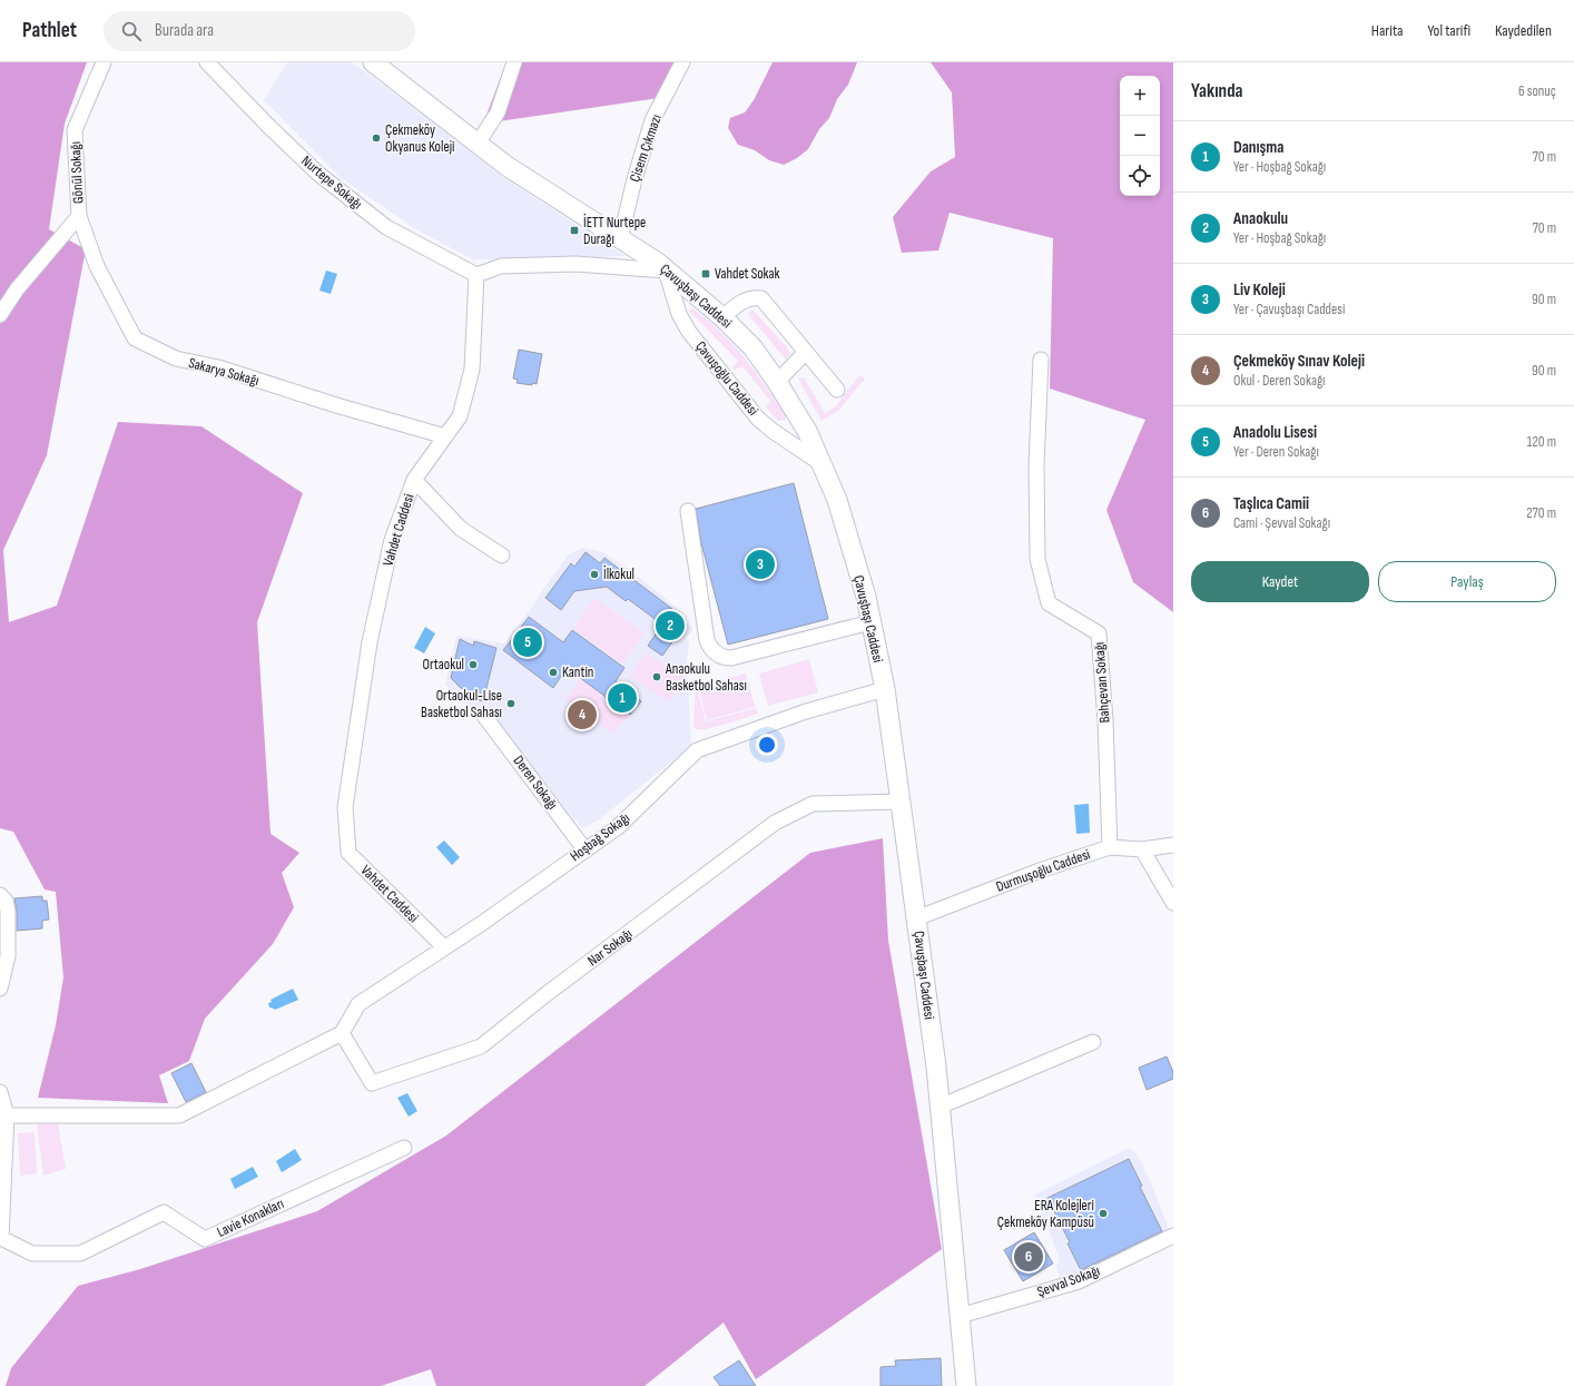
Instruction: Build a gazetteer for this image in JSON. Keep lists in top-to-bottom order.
{
  "streets": {
    "main road": ["Çavuşbaşı Caddesi"],
    "street": [
      "Çisem Çıkmazı",
      "Gönül Sokağı",
      "Nurtepe Sokağı",
      "Sakarya Sokağı",
      "Çavuşoğlu Caddesi",
      "Vahdet Caddesi",
      "Bahçevan Sokağı",
      "Deren Sokağı",
      "Hoşbağ Sokağı",
      "Durmuşoğlu Caddesi",
      "Nar Sokağı",
      "Lavie Konakları",
      "Şevval Sokağı"
    ]
  },
  "crossings": [
    ["Çisem Çıkmazı", "Çavuşbaşı Caddesi"],
    ["Gönül Sokağı", "Sakarya Sokağı"],
    ["Nurtepe Sokağı", "Vahdet Caddesi"],
    ["Çavuşbaşı Caddesi", "Çavuşoğlu Caddesi"],
    ["Çavuşbaşı Caddesi", "Hoşbağ Sokağı"],
    ["Çavuşbaşı Caddesi", "Durmuşoğlu Caddesi"],
    ["Çavuşbaşı Caddesi", "Nar Sokağı"],
    ["Çavuşbaşı Caddesi", "Şevval Sokağı"],
    ["Sakarya Sokağı", "Vahdet Caddesi"],
    ["Vahdet Caddesi", "Hoşbağ Sokağı"],
    ["Bahçevan Sokağı", "Durmuşoğlu Caddesi"],
    ["Deren Sokağı", "Hoşbağ Sokağı"],
    ["Hoşbağ Sokağı", "Nar Sokağı"]
  ],
  "places": {
    "other": [
      "Çekmeköy Okyanus Koleji",
      "İlkokul",
      "Ortaokul",
      "Kantin",
      "Anaokulu Basketbol Sahası",
      "Ortaokul-Lise Basketbol Sahası",
      "ERA Kolejleri Çekmeköy Kampüsü"
    ],
    "transit": ["İETT Nurtepe Durağı", "Vahdet Sokak"]
  },
  "page": {
    "header": "Pathlet",
    "search": "Burada ara",
    "nav": ["Harita", "Yol tarifi", "Kaydedilen"],
    "heading": ["Yakında", "6 sonuç"],
    "map_buttons": ["+", "−"],
    "list": [
      {
        "mark": "1",
        "name": "Danışma",
        "note": "Yer · Hoşbağ Sokağı",
        "value": "70 m"
      },
      {
        "mark": "2",
        "name": "Anaokulu",
        "note": "Yer · Hoşbağ Sokağı",
        "value": "70 m"
      },
      {
        "mark": "3",
        "name": "Liv Koleji",
        "note": "Yer · Çavuşbaşı Caddesi",
        "value": "90 m"
      },
      {
        "mark": "4",
        "name": "Çekmeköy Sınav Koleji",
        "note": "Okul · Deren Sokağı",
        "value": "90 m"
      },
      {
        "mark": "5",
        "name": "Anadolu Lisesi",
        "note": "Yer · Deren Sokağı",
        "value": "120 m"
      },
      {
        "mark": "6",
        "name": "Taşlıca Camii",
        "note": "Cami · Şevval Sokağı",
        "value": "270 m"
      }
    ],
    "pins": [
      "3",
      "2",
      "5",
      "1",
      "4",
      "6"
    ],
    "buttons": ["Kaydet", "Paylaş"]
  }
}
